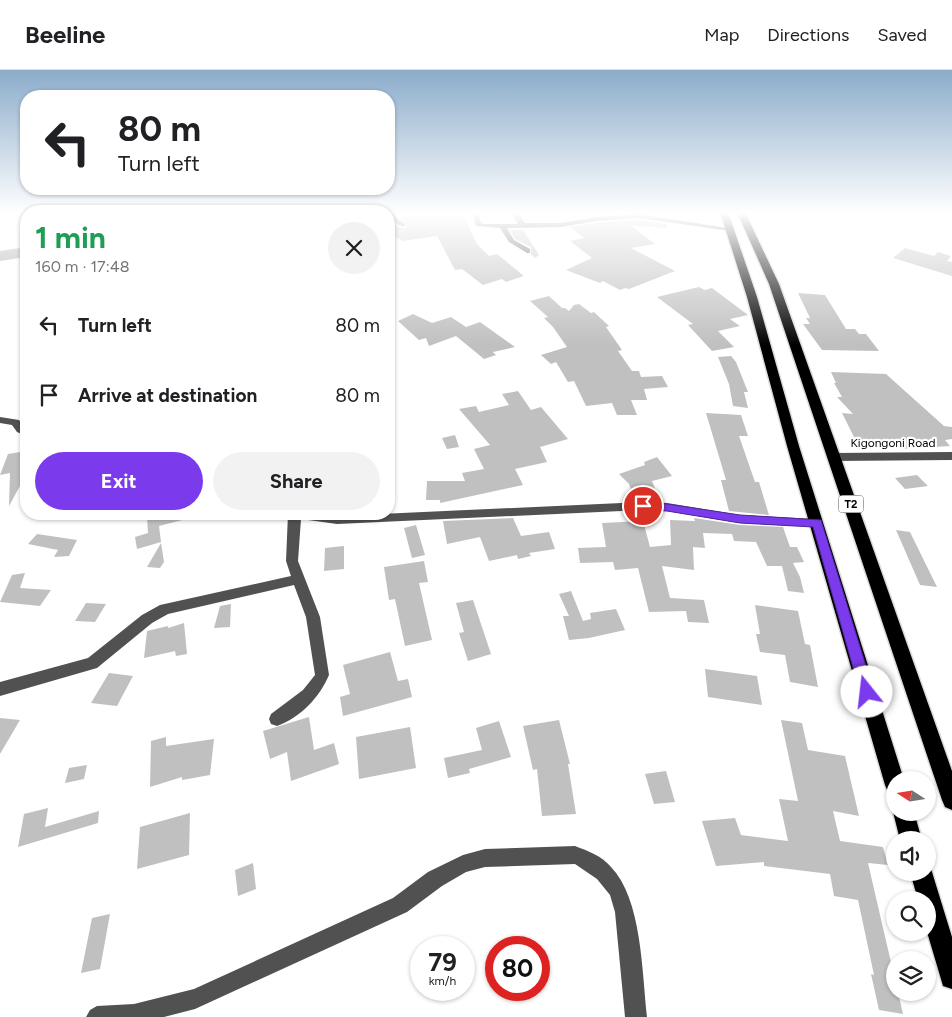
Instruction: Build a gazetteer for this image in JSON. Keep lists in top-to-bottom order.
{
  "streets": {
    "highway": ["T2"],
    "street": ["Kigongoni Road"]
  },
  "crossings": [
    ["Kigongoni Road", "T2"]
  ],
  "north": "left",
  "page": {
    "header": "Beeline",
    "nav": ["Map", "Directions", "Saved"],
    "turn": ["80 m", "Turn left"],
    "heading": ["1 min", "160 m · 17:48"],
    "list": [
      {
        "name": "Turn left",
        "value": "80 m"
      },
      {
        "name": "Arrive at destination",
        "value": "80 m"
      }
    ],
    "buttons": ["Exit", "Share"],
    "speed": "79 km/h",
    "limit": "80"
  }
}
